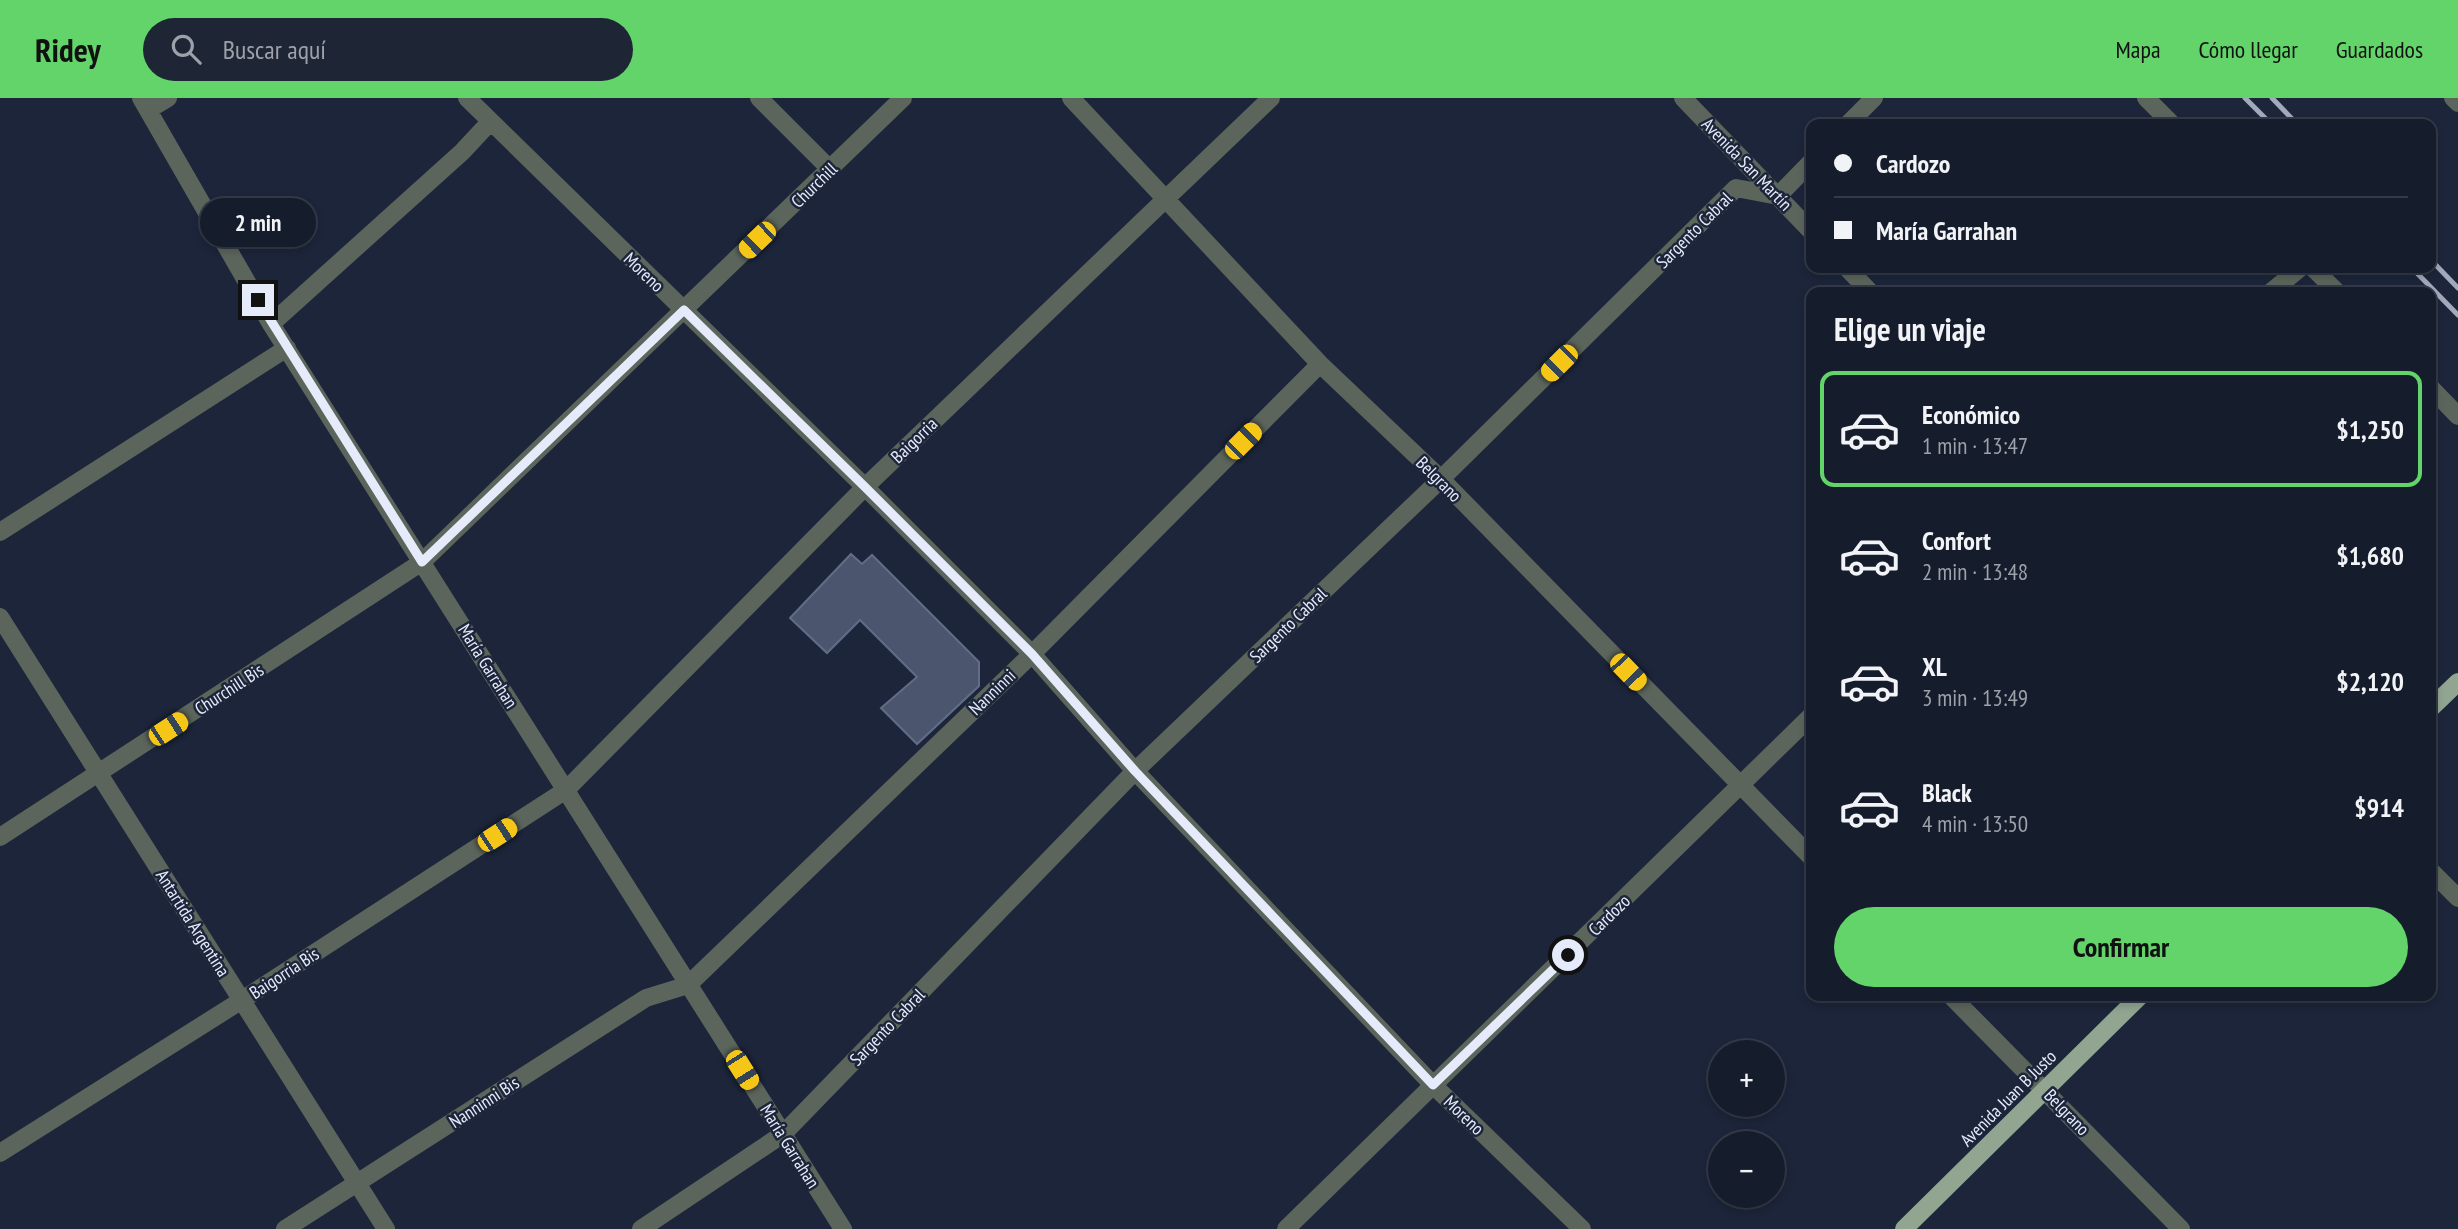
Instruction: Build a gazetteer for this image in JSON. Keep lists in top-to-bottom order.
{
  "streets": {
    "main road": ["Avenida Juan B Justo"],
    "street": [
      "Avenida San Martín",
      "Churchill",
      "Sargento Cabral",
      "Moreno",
      "Baigorria",
      "Belgrano",
      "María Garrahan",
      "Churchill Bis",
      "Nanninni",
      "Cardozo",
      "Antartida Argentina",
      "Baigorria Bis",
      "Nanninni Bis"
    ]
  },
  "crossings": [
    ["Avenida San Martín", "Sargento Cabral"],
    ["Churchill", "Moreno"],
    ["Churchill", "María Garrahan"],
    ["Churchill", "Churchill Bis"],
    ["Sargento Cabral", "Moreno"],
    ["Sargento Cabral", "Belgrano"],
    ["Sargento Cabral", "María Garrahan"],
    ["Moreno", "Baigorria"],
    ["Moreno", "Nanninni"],
    ["Moreno", "Cardozo"],
    ["Baigorria", "Belgrano"],
    ["Baigorria", "María Garrahan"],
    ["Baigorria", "Baigorria Bis"],
    ["Belgrano", "Nanninni"],
    ["Belgrano", "Cardozo"],
    ["Belgrano", "Avenida Juan B Justo"],
    ["María Garrahan", "Churchill Bis"],
    ["María Garrahan", "Nanninni"],
    ["María Garrahan", "Baigorria Bis"],
    ["María Garrahan", "Nanninni Bis"],
    ["Churchill Bis", "Antartida Argentina"],
    ["Nanninni", "Nanninni Bis"],
    ["Antartida Argentina", "Baigorria Bis"],
    ["Antartida Argentina", "Nanninni Bis"]
  ],
  "page": {
    "header": "Ridey",
    "search": "Buscar aquí",
    "nav": ["Mapa", "Cómo llegar", "Guardados"],
    "banner": ["Cardozo", "María Garrahan"],
    "bubble": "2 min",
    "heading": "Elige un viaje",
    "list": [
      {
        "name": "Económico",
        "note": "1 min · 13:47",
        "value": "$1,250"
      },
      {
        "name": "Confort",
        "note": "2 min · 13:48",
        "value": "$1,680"
      },
      {
        "name": "XL",
        "note": "3 min · 13:49",
        "value": "$2,120"
      },
      {
        "name": "Black",
        "note": "4 min · 13:50",
        "value": "$914"
      }
    ],
    "buttons": "Confirmar",
    "map_buttons": ["+", "−"]
  }
}
